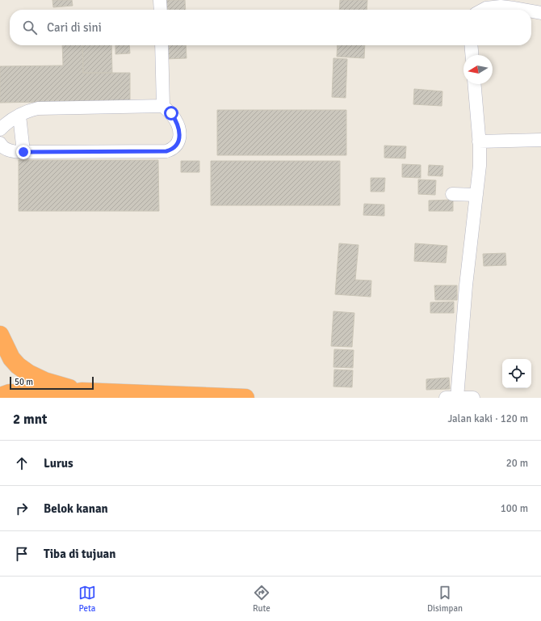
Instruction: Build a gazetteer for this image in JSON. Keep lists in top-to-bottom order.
{
  "scale_bar": "50 m",
  "north": "left",
  "page": {
    "search": "Cari di sini",
    "scale": "50 m",
    "heading": ["2 mnt", "Jalan kaki · 120 m"],
    "list": [
      ["Lurus", "20 m"],
      ["Belok kanan", "100 m"],
      "Tiba di tujuan"
    ],
    "nav": ["Peta", "Rute", "Disimpan"]
  }
}
